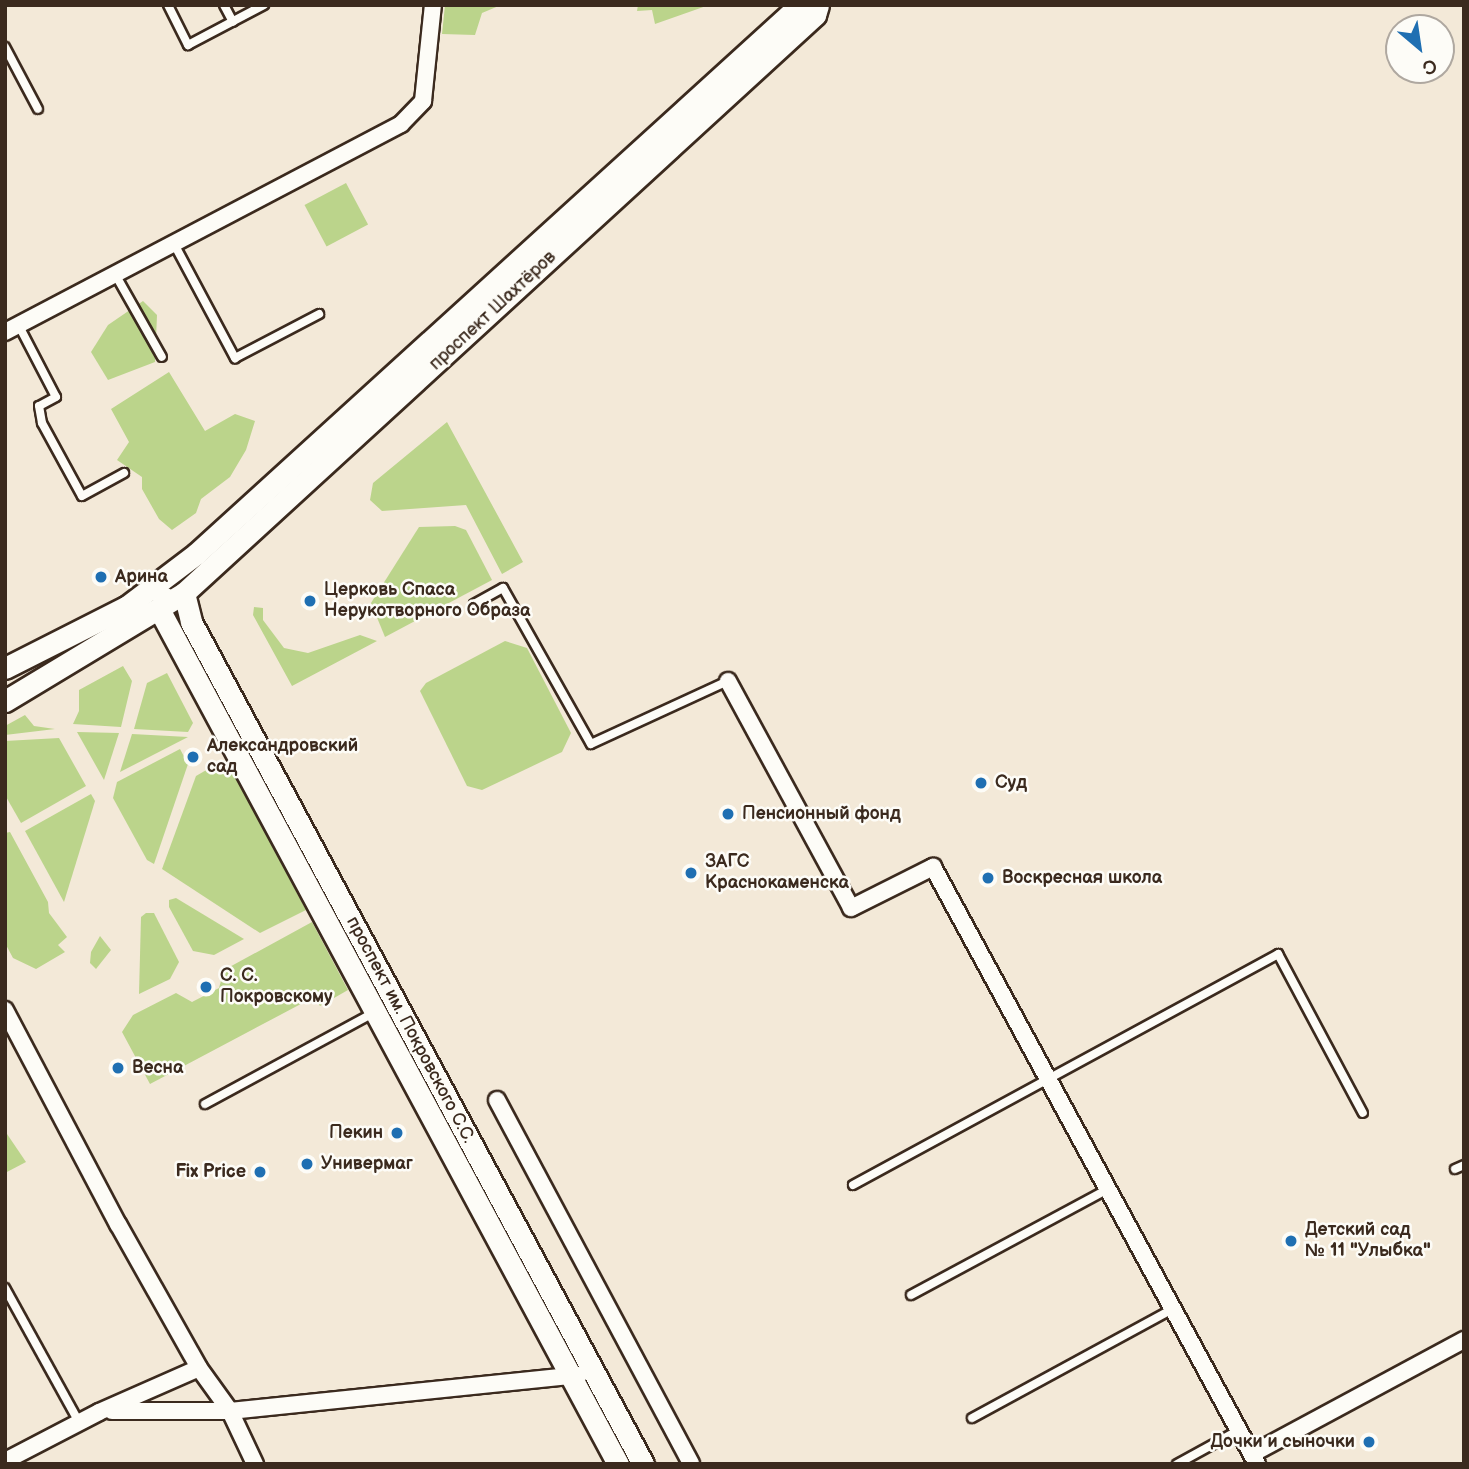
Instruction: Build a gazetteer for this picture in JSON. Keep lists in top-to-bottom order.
{
  "streets": {
    "main road": ["проспект Шахтёров", "проспект им. Покровского С.С."]
  },
  "crossings": [
    ["проспект Шахтёров", "проспект им. Покровского С.С."]
  ],
  "places": [
    "Арина",
    "Церковь Спаса Нерукотворного Образа",
    "Александровский сад",
    "Суд",
    "Пенсионный фонд",
    "ЗАГС Краснокаменска",
    "Воскресная школа",
    "С. С. Покровскому",
    "Весна",
    "Пекин",
    "Универмаг",
    "Fix Price",
    "Детский сад № 11 \"Улыбка\"",
    "Дочки и сыночки"
  ],
  "north": "bottom right"
}
